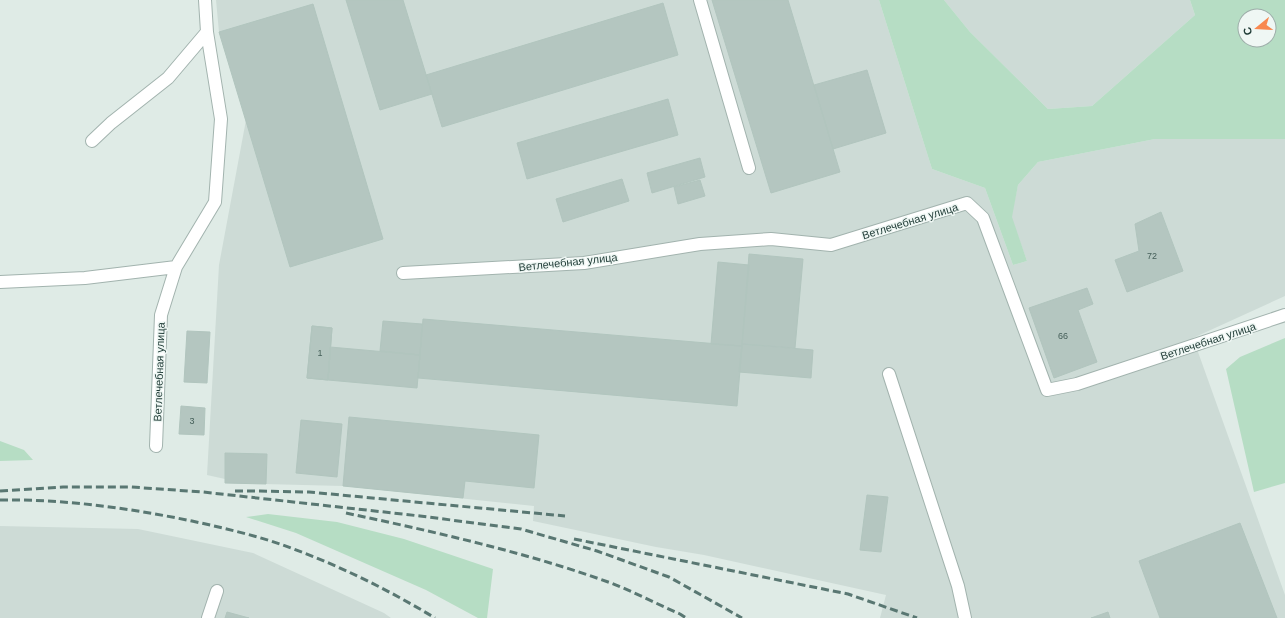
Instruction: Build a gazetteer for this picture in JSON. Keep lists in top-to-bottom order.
{
  "streets": {
    "lane": ["Ветлечебная улица"]
  },
  "house_numbers": [
    "72",
    "66",
    "1",
    "3"
  ],
  "north": "left"
}
